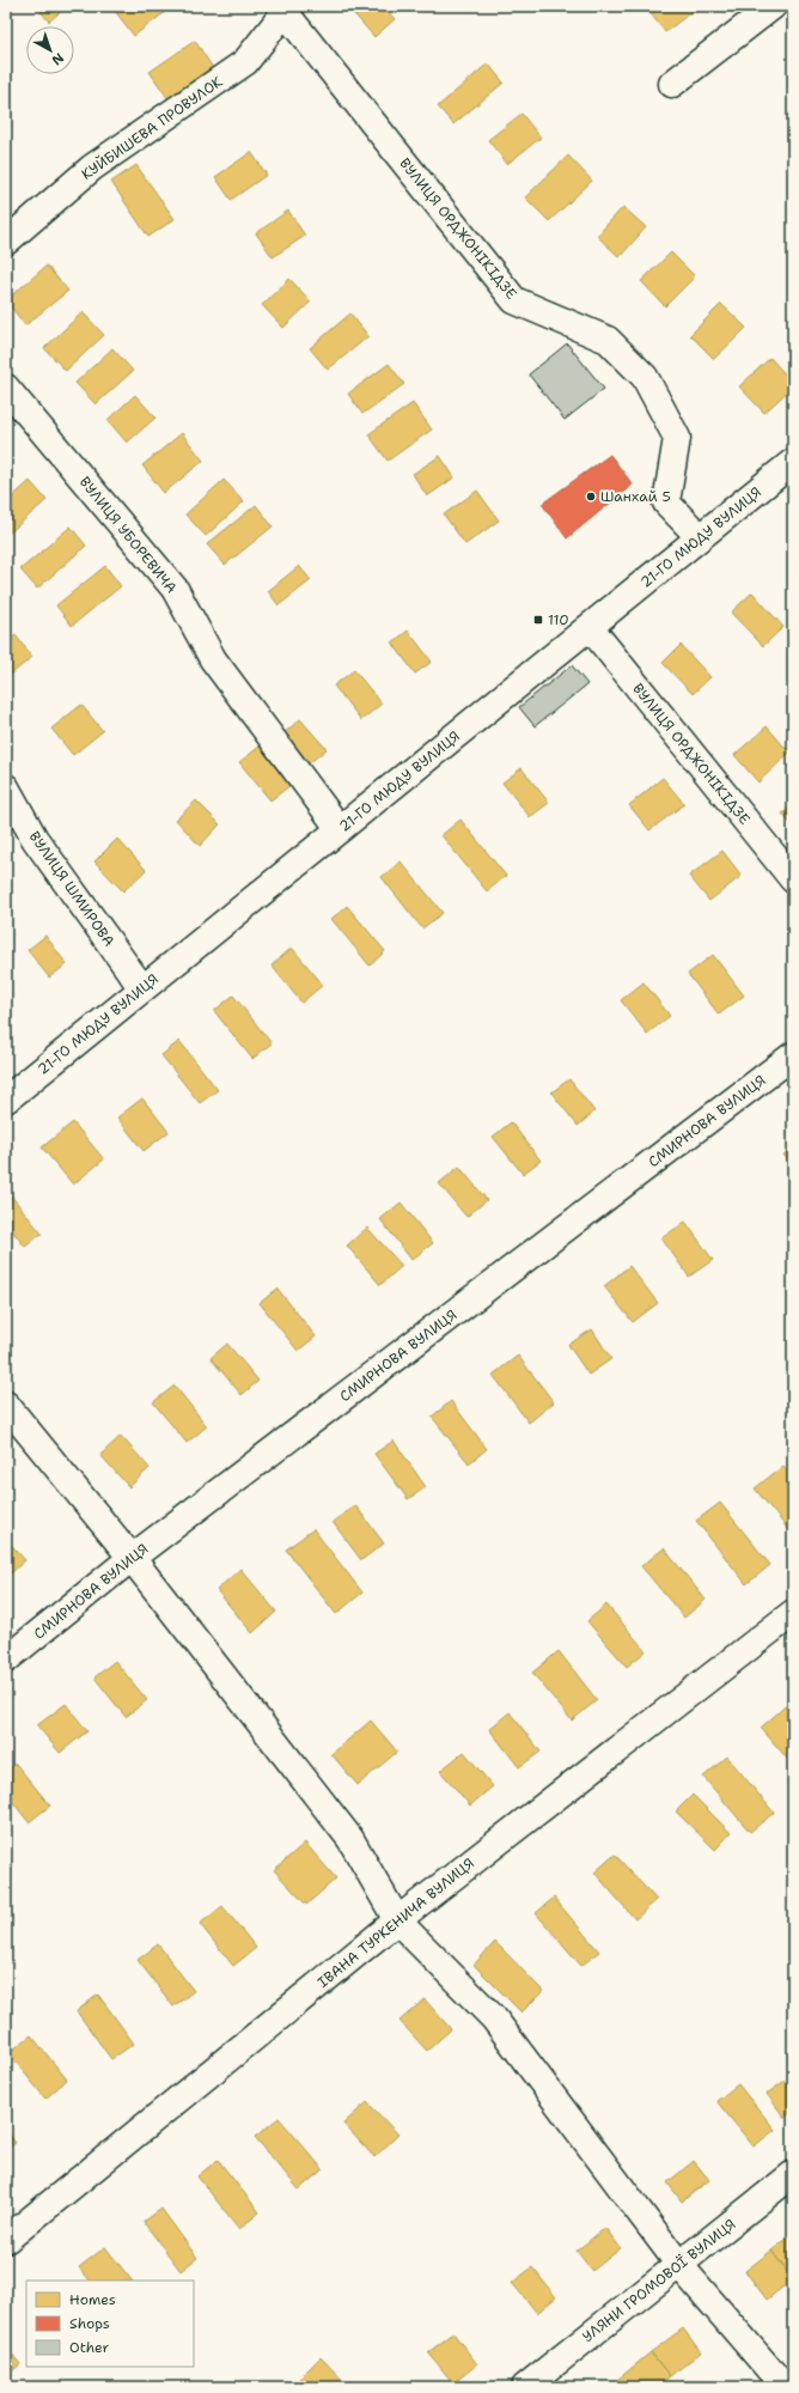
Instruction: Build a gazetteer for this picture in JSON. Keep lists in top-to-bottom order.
{
  "streets": {
    "street": [
      "КУЙБИШЕВА ПРОВУЛОК",
      "ВУЛИЦЯ ОРДЖОНІКІДЗЕ",
      "ВУЛИЦЯ УБОРЕВИЧА",
      "21-ГО МЮДУ ВУЛИЦЯ",
      "ВУЛИЦЯ ШМИРОВА",
      "СМИРНОВА ВУЛИЦЯ",
      "ІВАНА ТУРКЕНИЧА ВУЛИЦЯ",
      "УЛЯНИ ГРОМОВОЇ ВУЛИЦЯ"
    ]
  },
  "crossings": [
    ["КУЙБИШЕВА ПРОВУЛОК", "ВУЛИЦЯ ОРДЖОНІКІДЗЕ"],
    ["ВУЛИЦЯ ОРДЖОНІКІДЗЕ", "21-ГО МЮДУ ВУЛИЦЯ"],
    ["ВУЛИЦЯ УБОРЕВИЧА", "21-ГО МЮДУ ВУЛИЦЯ"],
    ["21-ГО МЮДУ ВУЛИЦЯ", "ВУЛИЦЯ ШМИРОВА"]
  ],
  "places": {
    "other": ["Шанхай 5"],
    "transit": ["110"]
  },
  "legend": ["Homes", "Shops", "Other"],
  "north": "bottom right"
}
